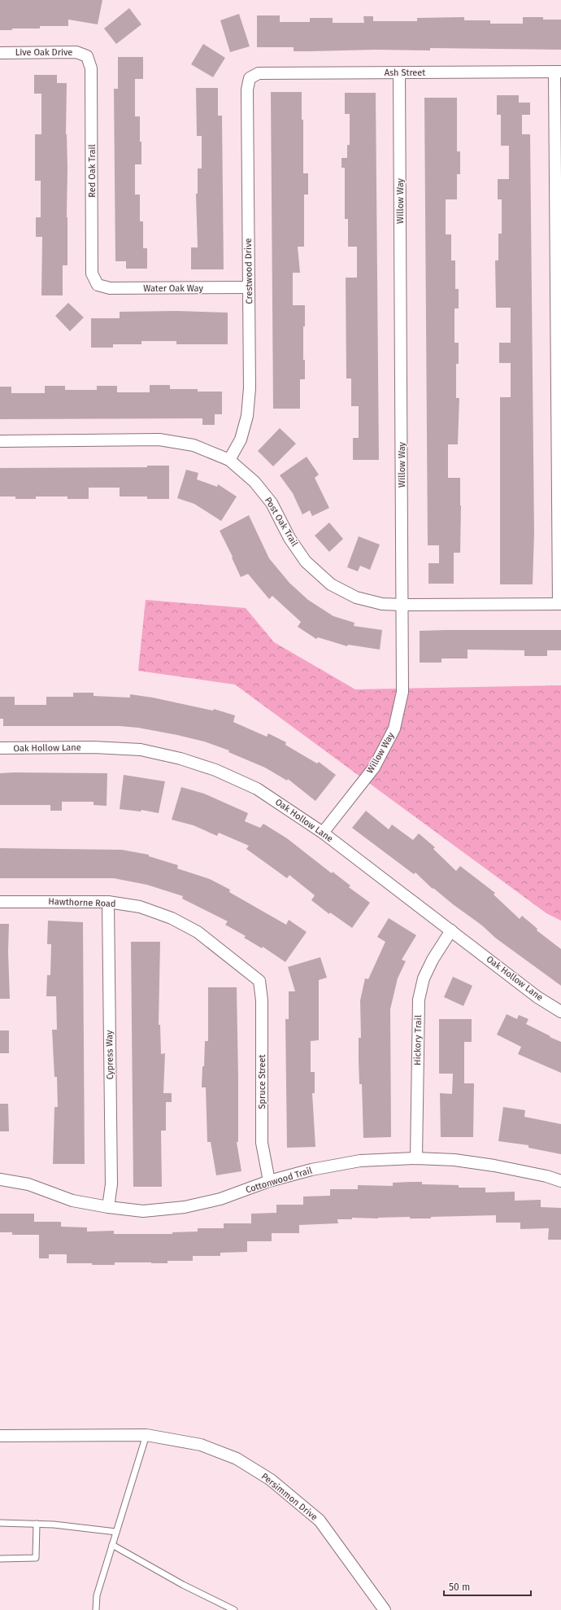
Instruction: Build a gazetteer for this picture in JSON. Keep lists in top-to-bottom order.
{
  "streets": {
    "street": [
      "Live Oak Drive",
      "Ash Street",
      "Red Oak Trail",
      "Willow Way",
      "Crestwood Drive",
      "Water Oak Way",
      "Post Oak Trail",
      "Oak Hollow Lane",
      "Hawthorne Road",
      "Hickory Trail",
      "Cypress Way",
      "Spruce Street",
      "Cottonwood Trail",
      "Persimmon Drive"
    ]
  },
  "crossings": [
    ["Live Oak Drive", "Red Oak Trail"],
    ["Ash Street", "Willow Way"],
    ["Ash Street", "Crestwood Drive"],
    ["Red Oak Trail", "Water Oak Way"],
    ["Willow Way", "Post Oak Trail"],
    ["Willow Way", "Oak Hollow Lane"],
    ["Crestwood Drive", "Water Oak Way"],
    ["Crestwood Drive", "Post Oak Trail"],
    ["Oak Hollow Lane", "Hickory Trail"],
    ["Hawthorne Road", "Cypress Way"],
    ["Hawthorne Road", "Spruce Street"],
    ["Hickory Trail", "Cottonwood Trail"],
    ["Cypress Way", "Cottonwood Trail"],
    ["Spruce Street", "Cottonwood Trail"]
  ],
  "scale_bar": "50 m"
}
